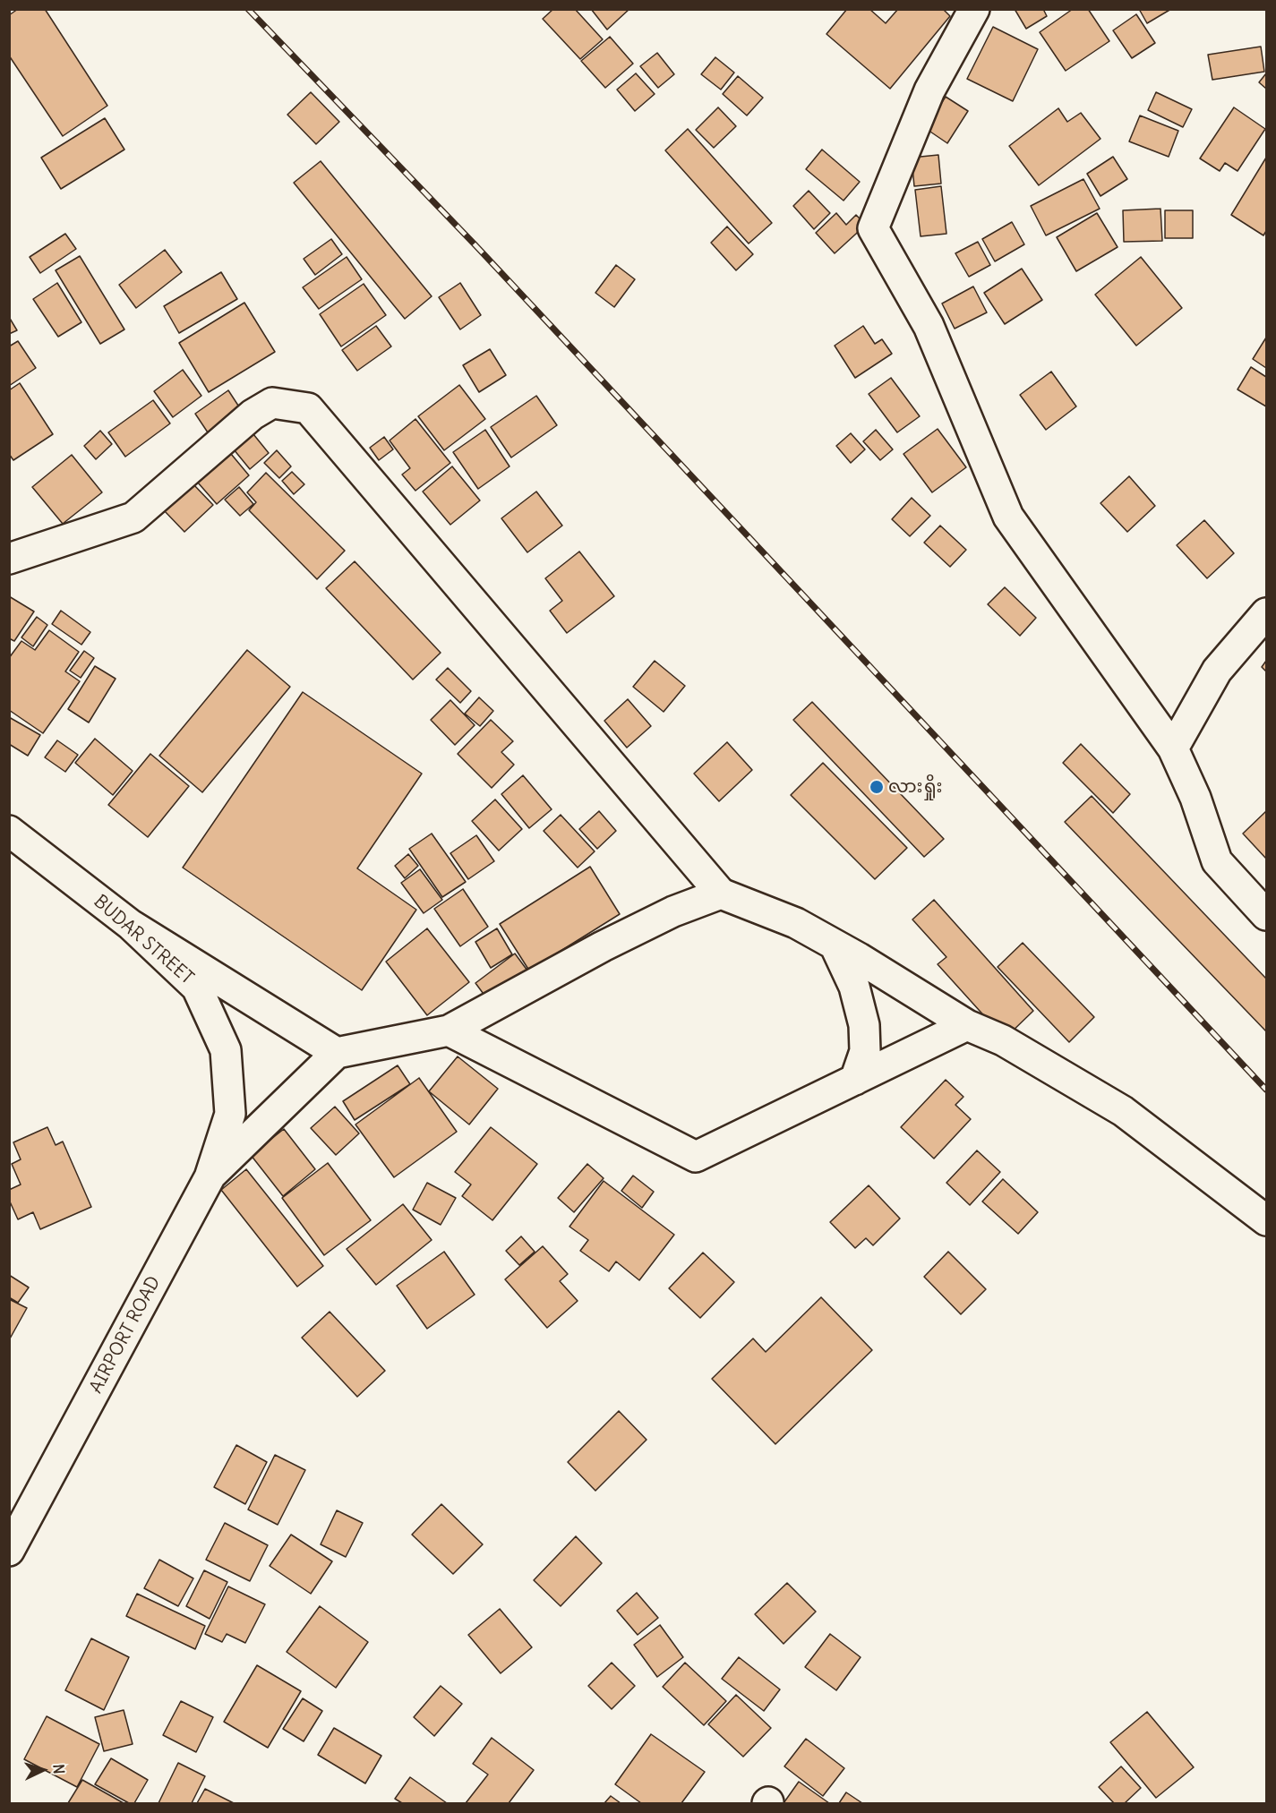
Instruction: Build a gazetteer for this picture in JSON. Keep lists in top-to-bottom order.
{
  "streets": {
    "street": ["BUDAR STREET", "AIRPORT ROAD"]
  },
  "crossings": [
    ["BUDAR STREET", "AIRPORT ROAD"]
  ],
  "places": ["လားရှိုး"],
  "north": "right"
}
